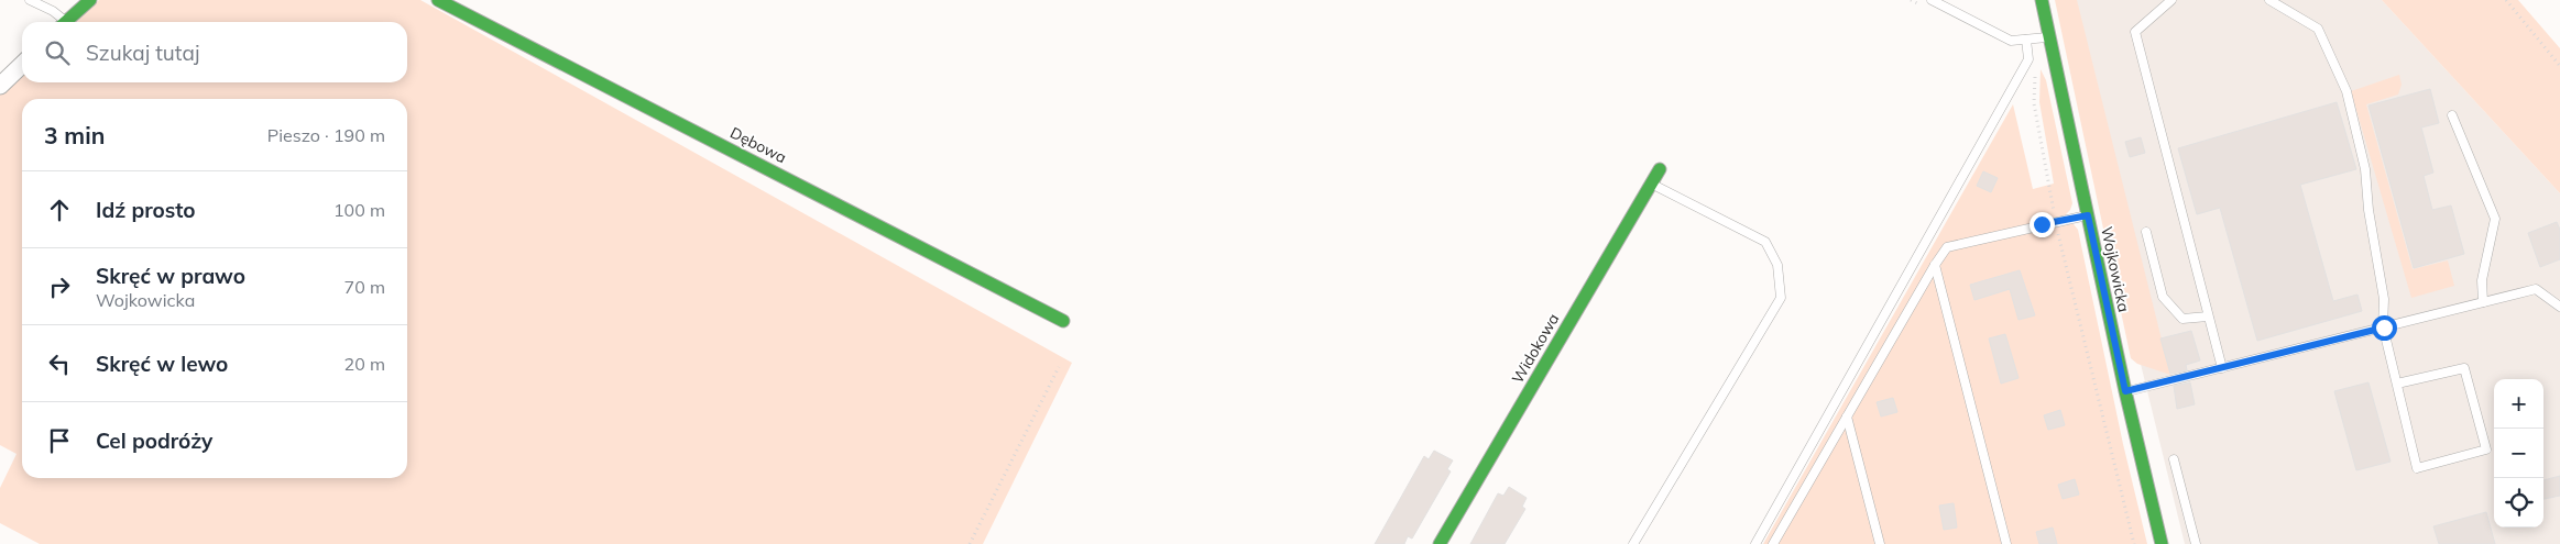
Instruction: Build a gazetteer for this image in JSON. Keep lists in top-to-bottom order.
{
  "streets": {
    "street": ["Dębowa", "Wojkowicka", "Widokowa"]
  },
  "page": {
    "search": "Szukaj tutaj",
    "heading": ["3 min", "Pieszo · 190 m"],
    "list": [
      ["Idź prosto", "100 m"],
      ["Skręć w prawo", "Wojkowicka", "70 m"],
      ["Skręć w lewo", "20 m"],
      "Cel podróży"
    ],
    "map_buttons": ["+", "−"]
  }
}
